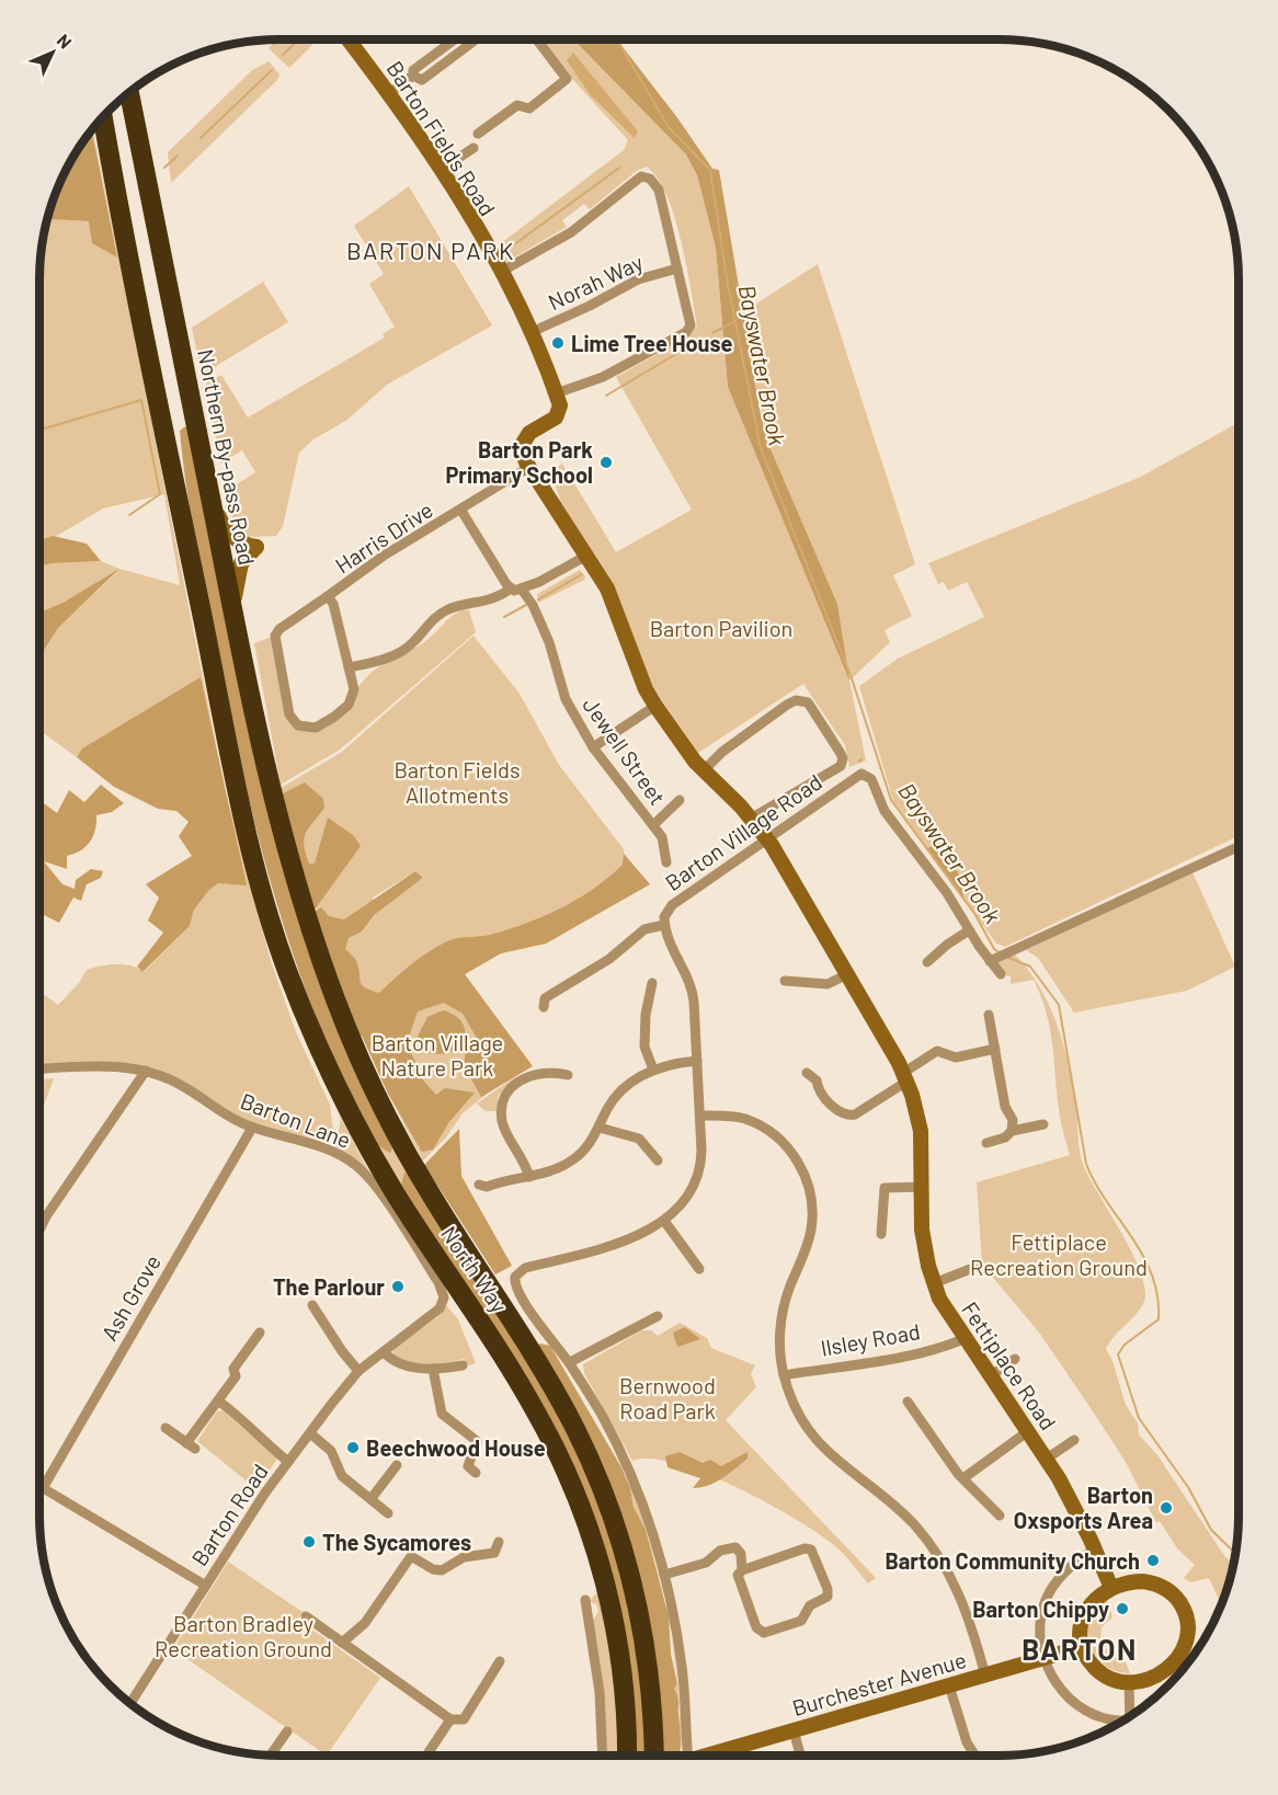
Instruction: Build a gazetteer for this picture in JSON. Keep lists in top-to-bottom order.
{
  "streets": {
    "highway": ["Northern By-pass Road", "North Way"],
    "street": [
      "Barton Fields Road",
      "Norah Way",
      "Harris Drive",
      "Jewell Street",
      "Barton Village Road",
      "Barton Lane",
      "Ash Grove",
      "Ilsley Road",
      "Fettiplace Road",
      "Barton Road",
      "Burchester Avenue"
    ]
  },
  "crossings": [
    ["Barton Fields Road", "Norah Way"],
    ["Northern By-pass Road", "North Way"],
    ["Harris Drive", "Jewell Street"],
    ["Barton Village Road", "North Way"],
    ["Barton Village Road", "Fettiplace Road"],
    ["Barton Lane", "Ash Grove"],
    ["Barton Lane", "Barton Road"],
    ["Ilsley Road", "Fettiplace Road"],
    ["Fettiplace Road", "Burchester Avenue"]
  ],
  "districts": ["BARTON PARK", "BARTON"],
  "water": ["Bayswater Brook"],
  "parks": [
    "Barton Pavilion",
    "Barton Fields Allotments",
    "Barton Village Nature Park",
    "Fettiplace Recreation Ground",
    "Bernwood Road Park",
    "Barton Bradley Recreation Ground"
  ],
  "places": [
    "Lime Tree House",
    "Barton Park Primary School",
    "The Parlour",
    "Beechwood House",
    "Barton Oxsports Area",
    "The Sycamores",
    "Barton Community Church",
    "Barton Chippy"
  ],
  "north": "top right"
}
